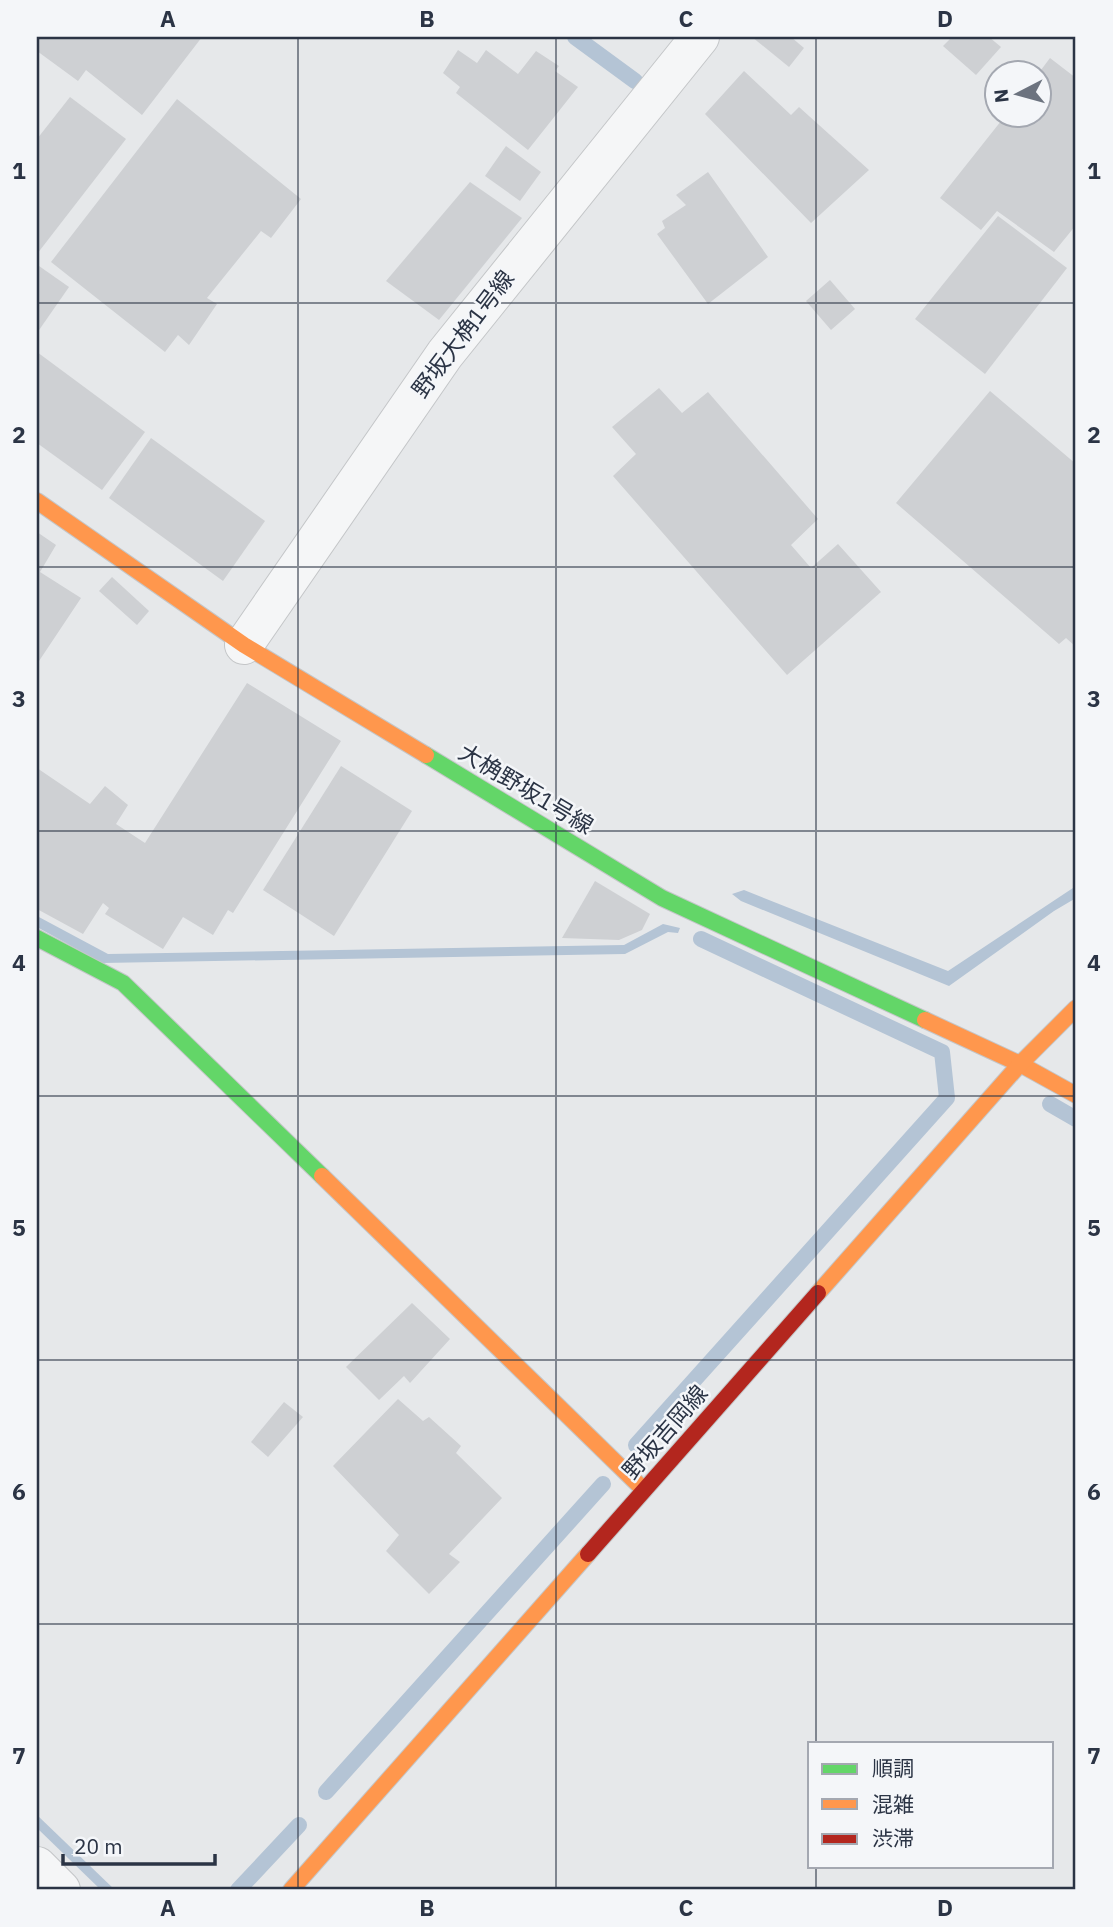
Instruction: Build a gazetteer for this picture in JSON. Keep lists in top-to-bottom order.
{
  "streets": {
    "street": ["野坂大桷1号線", "大桷野坂1号線", "野坂吉岡線"]
  },
  "crossings": [
    ["野坂大桷1号線", "大桷野坂1号線"],
    ["大桷野坂1号線", "野坂吉岡線"]
  ],
  "legend": ["順調", "混雑", "渋滞"],
  "scale_bar": "20 m",
  "north": "left",
  "grid": {
    "columns": [
      "A",
      "B",
      "C",
      "D"
    ],
    "rows": [
      "1",
      "2",
      "3",
      "4",
      "5",
      "6",
      "7"
    ]
  }
}
